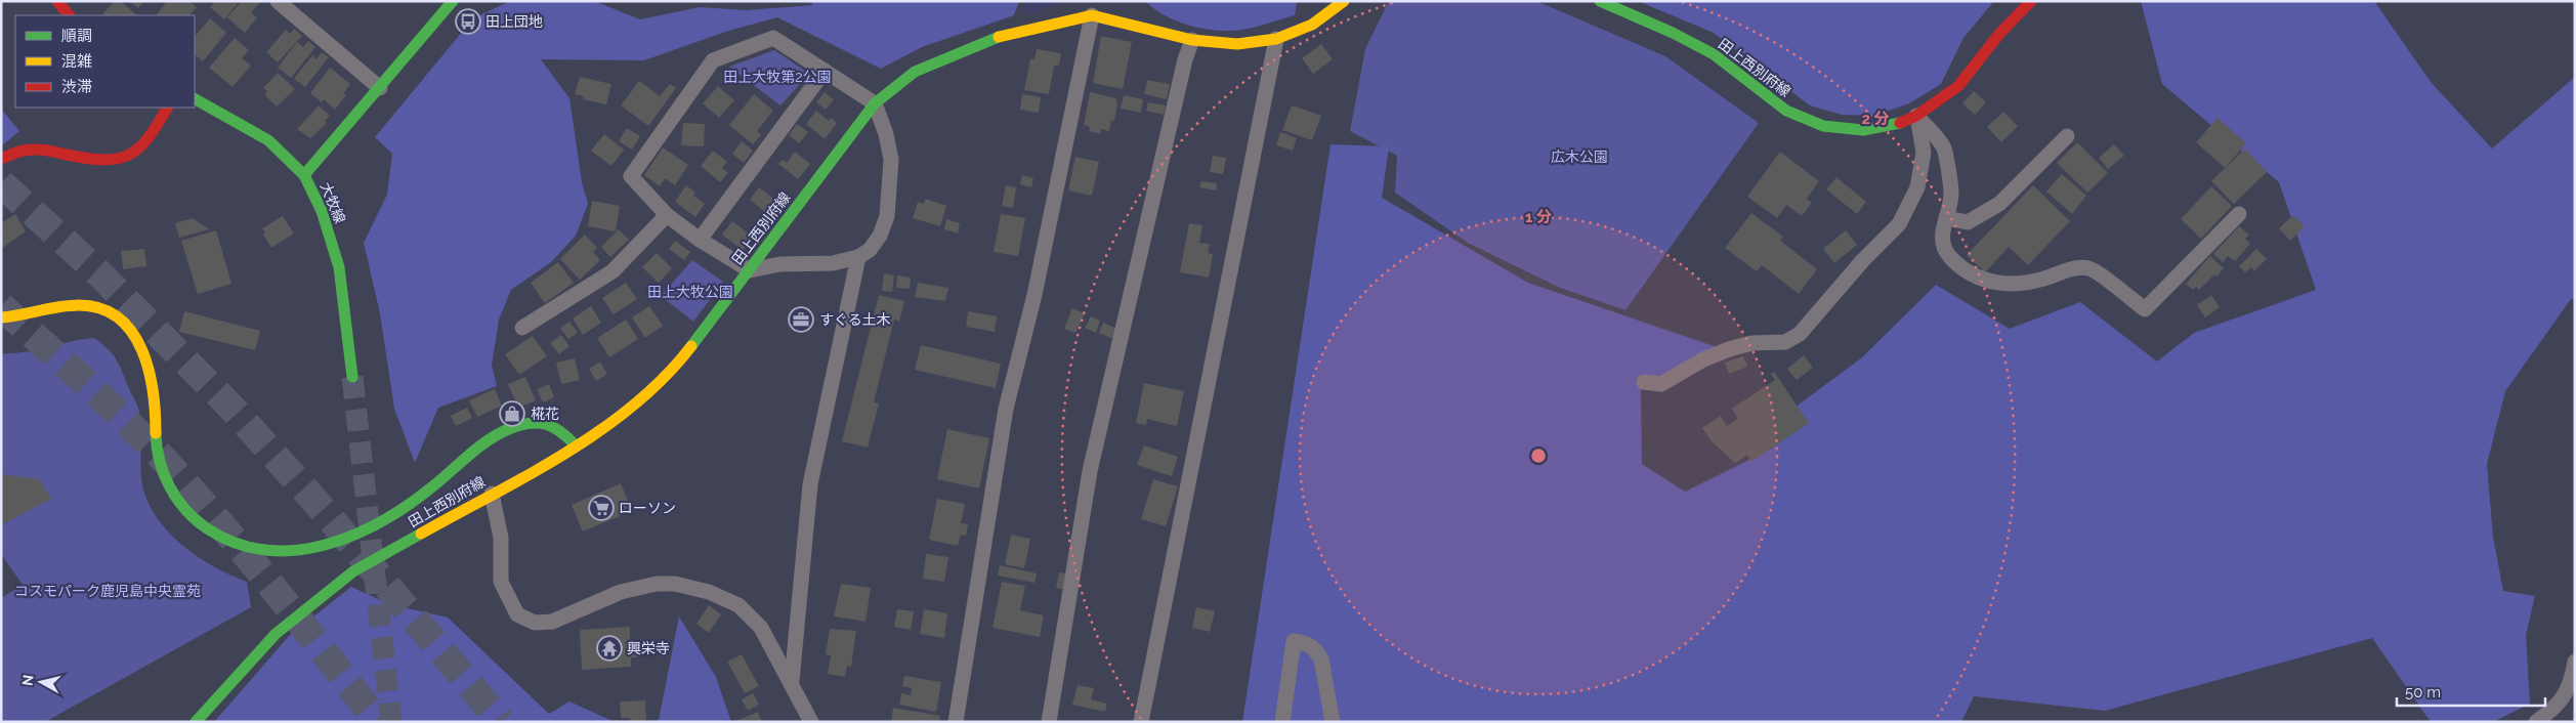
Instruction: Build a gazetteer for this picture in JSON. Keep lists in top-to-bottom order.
{
  "streets": {
    "street": ["田上西別府線", "大牧線"]
  },
  "parks": [
    "田上大牧第2公園",
    "広木公園",
    "田上大牧公園",
    "コスモパーク鹿児島中央霊苑"
  ],
  "places": {
    "bus stop": ["田上団地"],
    "office": ["すぐる土木"],
    "shop": ["椛花"],
    "supermarket": ["ローソン"],
    "temple": ["興栄寺"]
  },
  "legend": ["順調", "混雑", "渋滞"],
  "scale_bar": "50 m",
  "north": "left",
  "rings": ["2 分", "1 分"]
}
